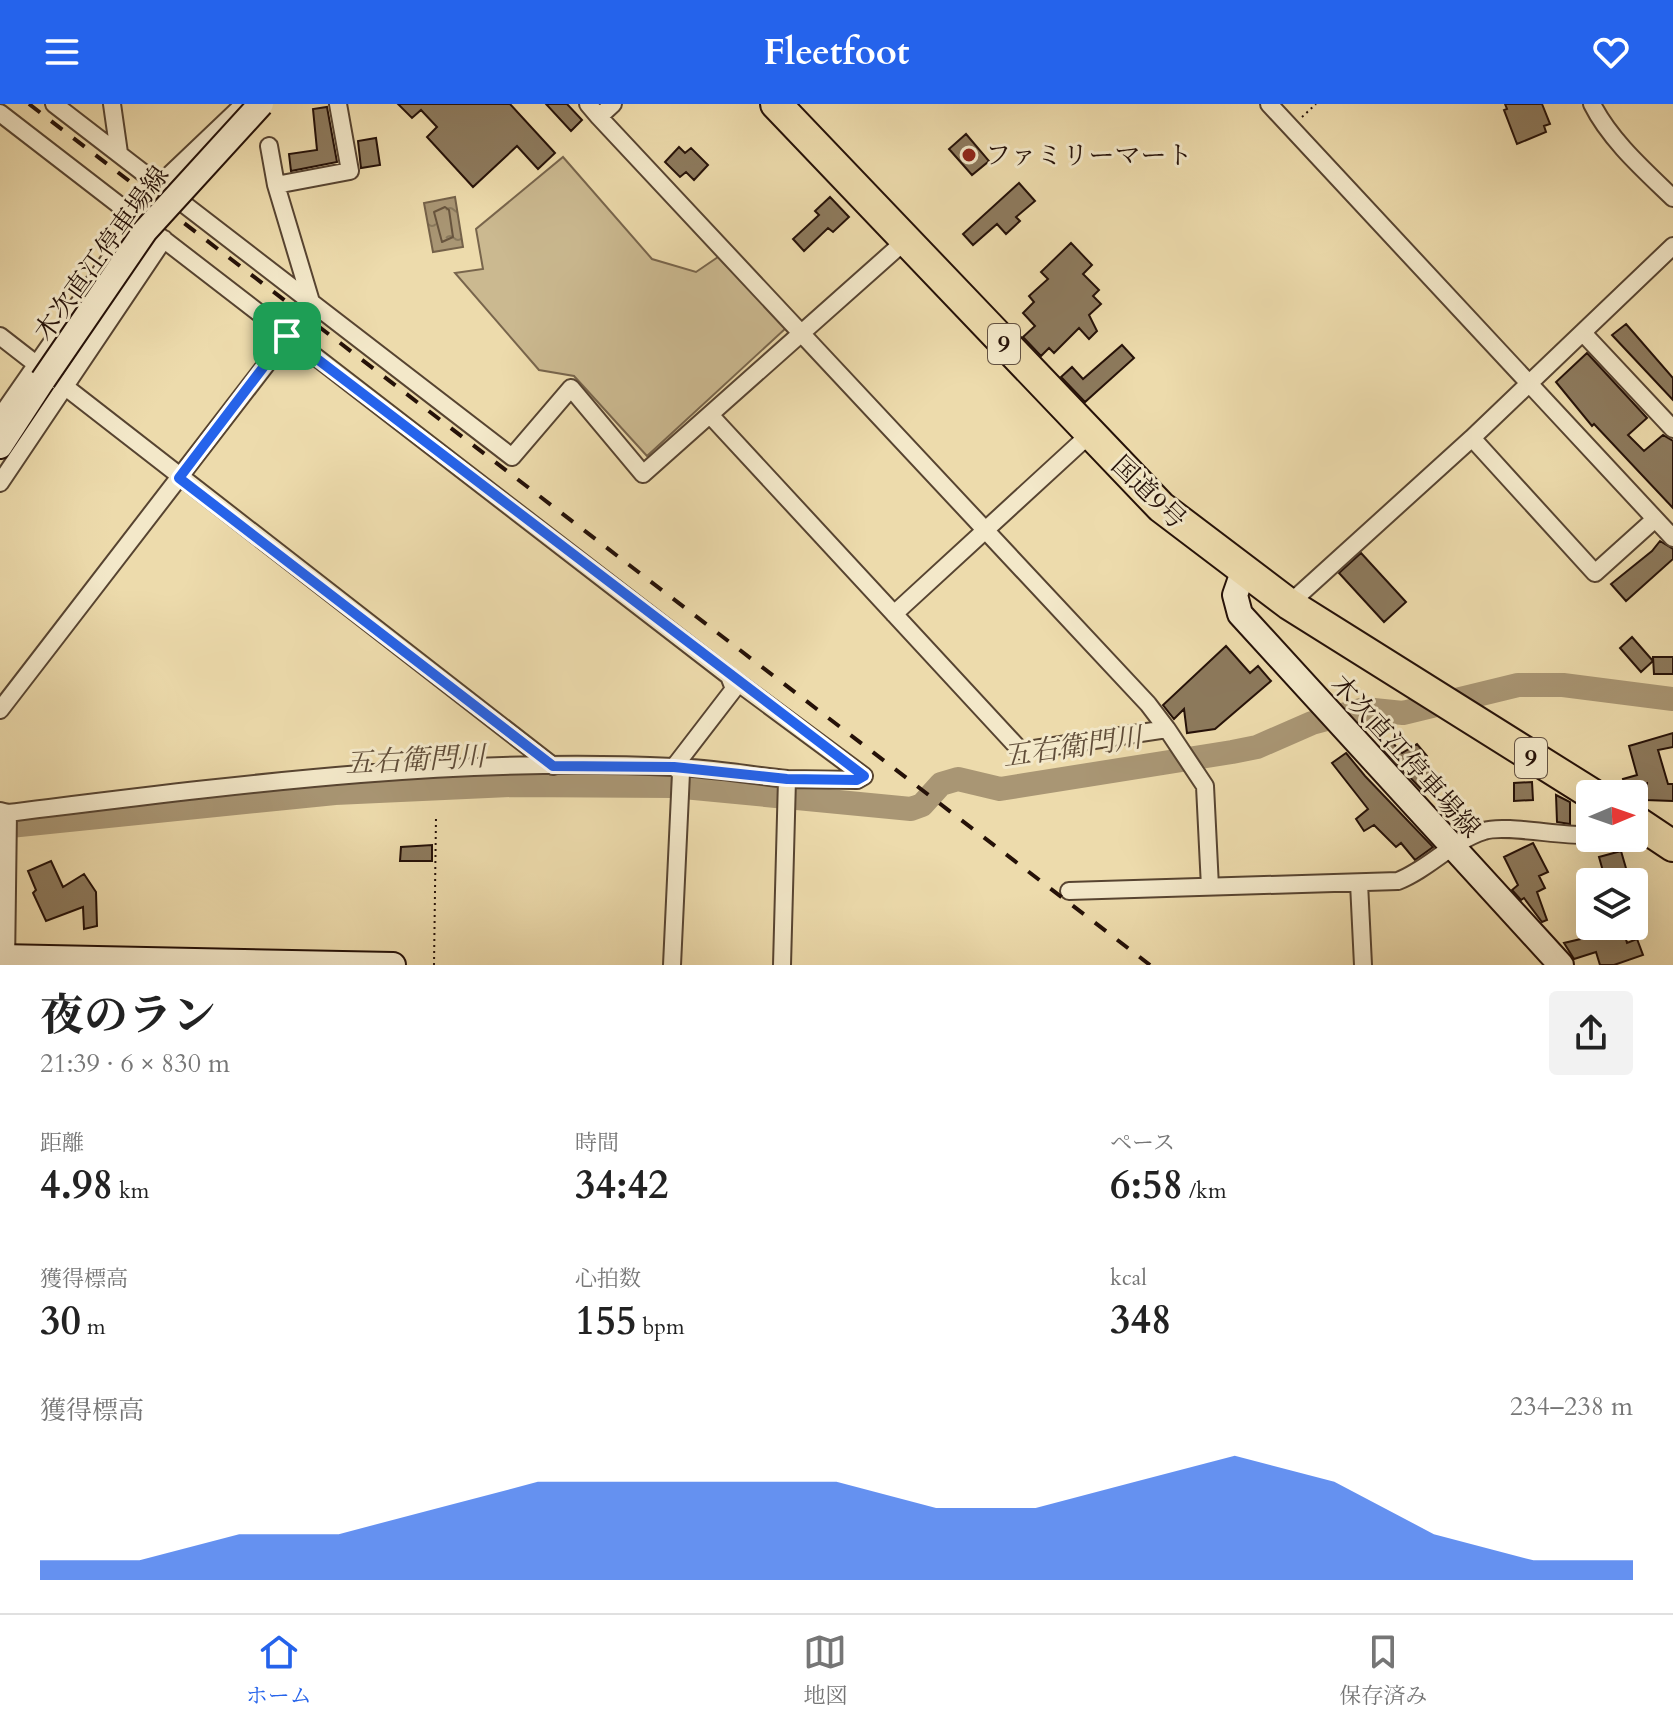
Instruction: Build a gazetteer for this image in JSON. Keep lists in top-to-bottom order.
{
  "streets": {
    "highway": ["9", "国道9号"],
    "main road": ["木次直江停車場線"]
  },
  "crossings": [
    ["木次直江停車場線", "国道9号"]
  ],
  "water": ["五右衛門川"],
  "places": ["ファミリーマート"],
  "north": "right",
  "page": {
    "header": "Fleetfoot",
    "heading": ["夜のラン", "21:39 · 6 × 830 m"],
    "stats": [
      ["距離", "4.98 km"],
      ["時間", "34:42"],
      ["ペース", "6:58 /km"],
      ["獲得標高", "30 m"],
      ["心拍数", "155 bpm"],
      ["kcal", "348"]
    ],
    "chart": ["獲得標高", "234–238 m"],
    "tabs": ["ホーム", "地図", "保存済み"]
  }
}
